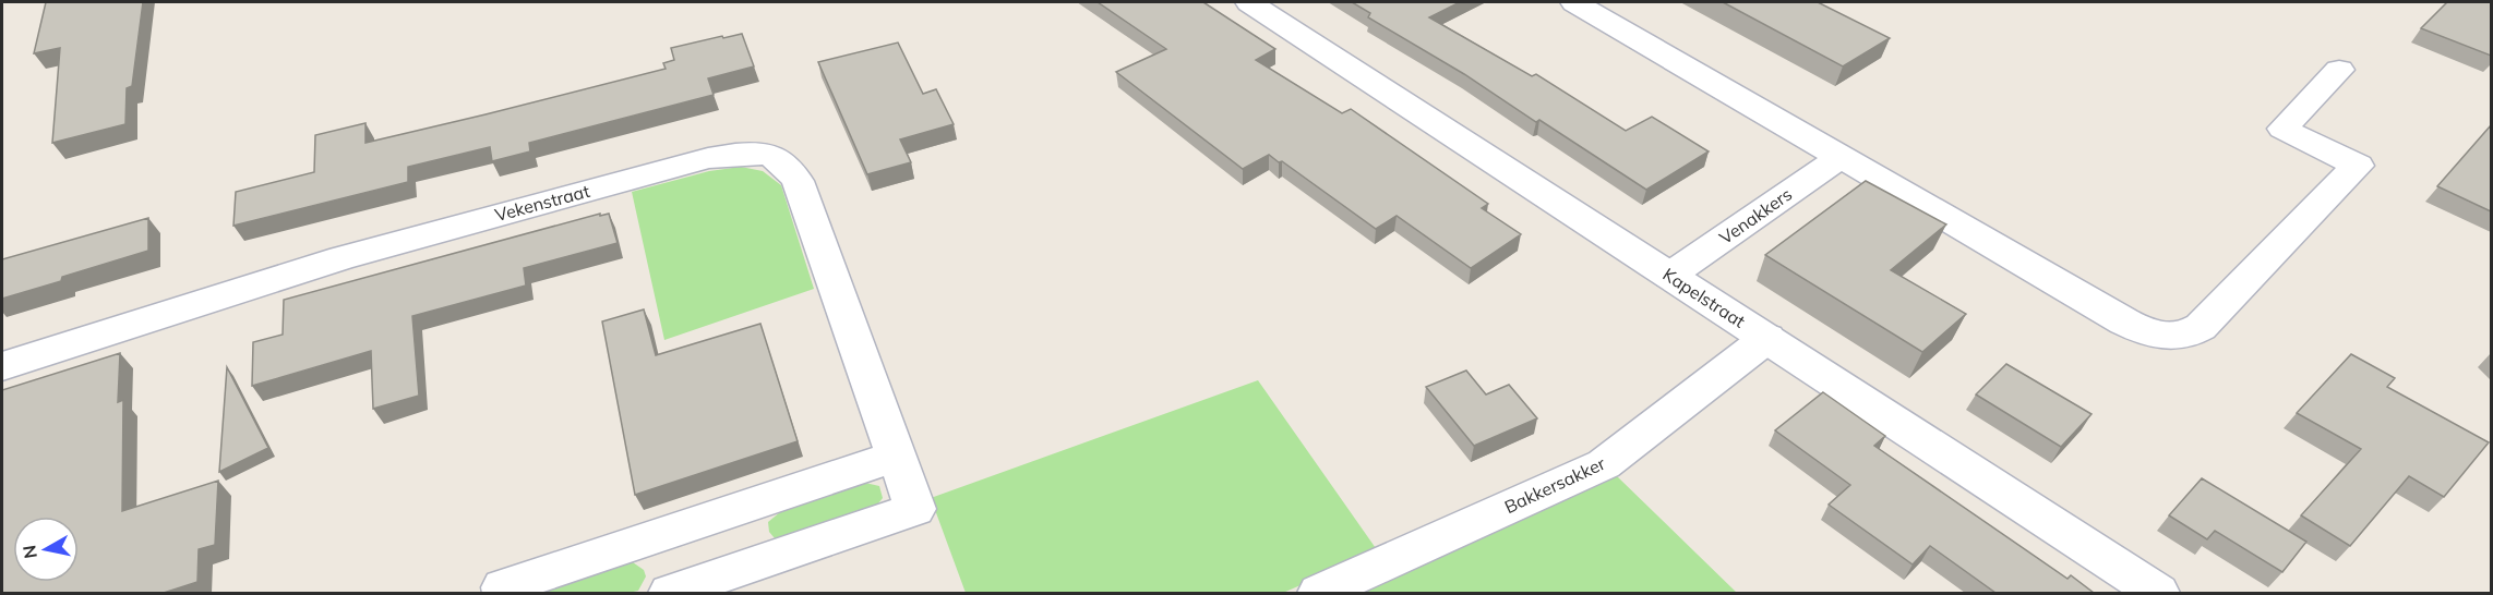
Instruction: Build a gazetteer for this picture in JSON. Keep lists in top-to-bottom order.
{
  "streets": {
    "street": [
      "Vekenstraat",
      "Venakkers",
      "Kapelstraat",
      "Bakkersakker"
    ]
  },
  "crossings": [
    ["Venakkers", "Kapelstraat"],
    ["Kapelstraat", "Bakkersakker"]
  ],
  "north": "left"
}
